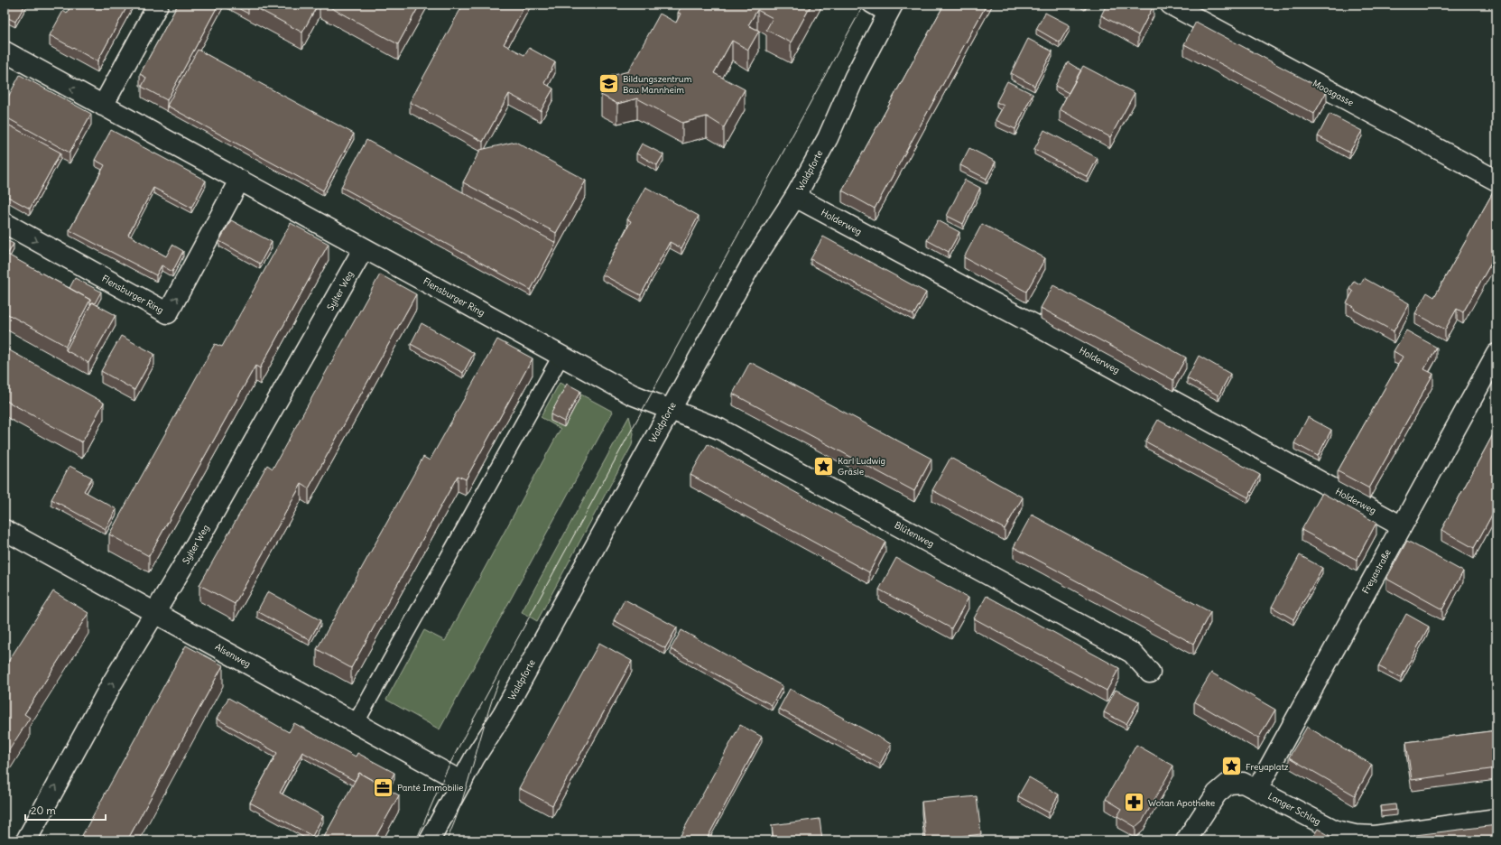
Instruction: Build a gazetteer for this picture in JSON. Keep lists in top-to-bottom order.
{
  "streets": {
    "street": [
      "Moosgasse",
      "Waldpforte",
      "Holderweg",
      "Sylter Weg",
      "Flensburger Ring",
      "Blütenweg",
      "Freyastraße",
      "Alsenweg",
      "Langer Schlag"
    ]
  },
  "crossings": [
    ["Waldpforte", "Holderweg"],
    ["Waldpforte", "Flensburger Ring"],
    ["Waldpforte", "Blütenweg"],
    ["Waldpforte", "Alsenweg"],
    ["Holderweg", "Freyastraße"],
    ["Sylter Weg", "Flensburger Ring"],
    ["Sylter Weg", "Alsenweg"],
    ["Flensburger Ring", "Blütenweg"],
    ["Freyastraße", "Langer Schlag"]
  ],
  "one_way": ["Sylter Weg"],
  "places": {
    "school or university": ["Bildungszentrum Bau Mannheim"],
    "place": ["Karl Ludwig Gräsle", "Freyaplatz"],
    "office": ["Panté Immobilie"],
    "pharmacy": ["Wotan Apotheke"]
  },
  "scale_bar": "20 m"
}
